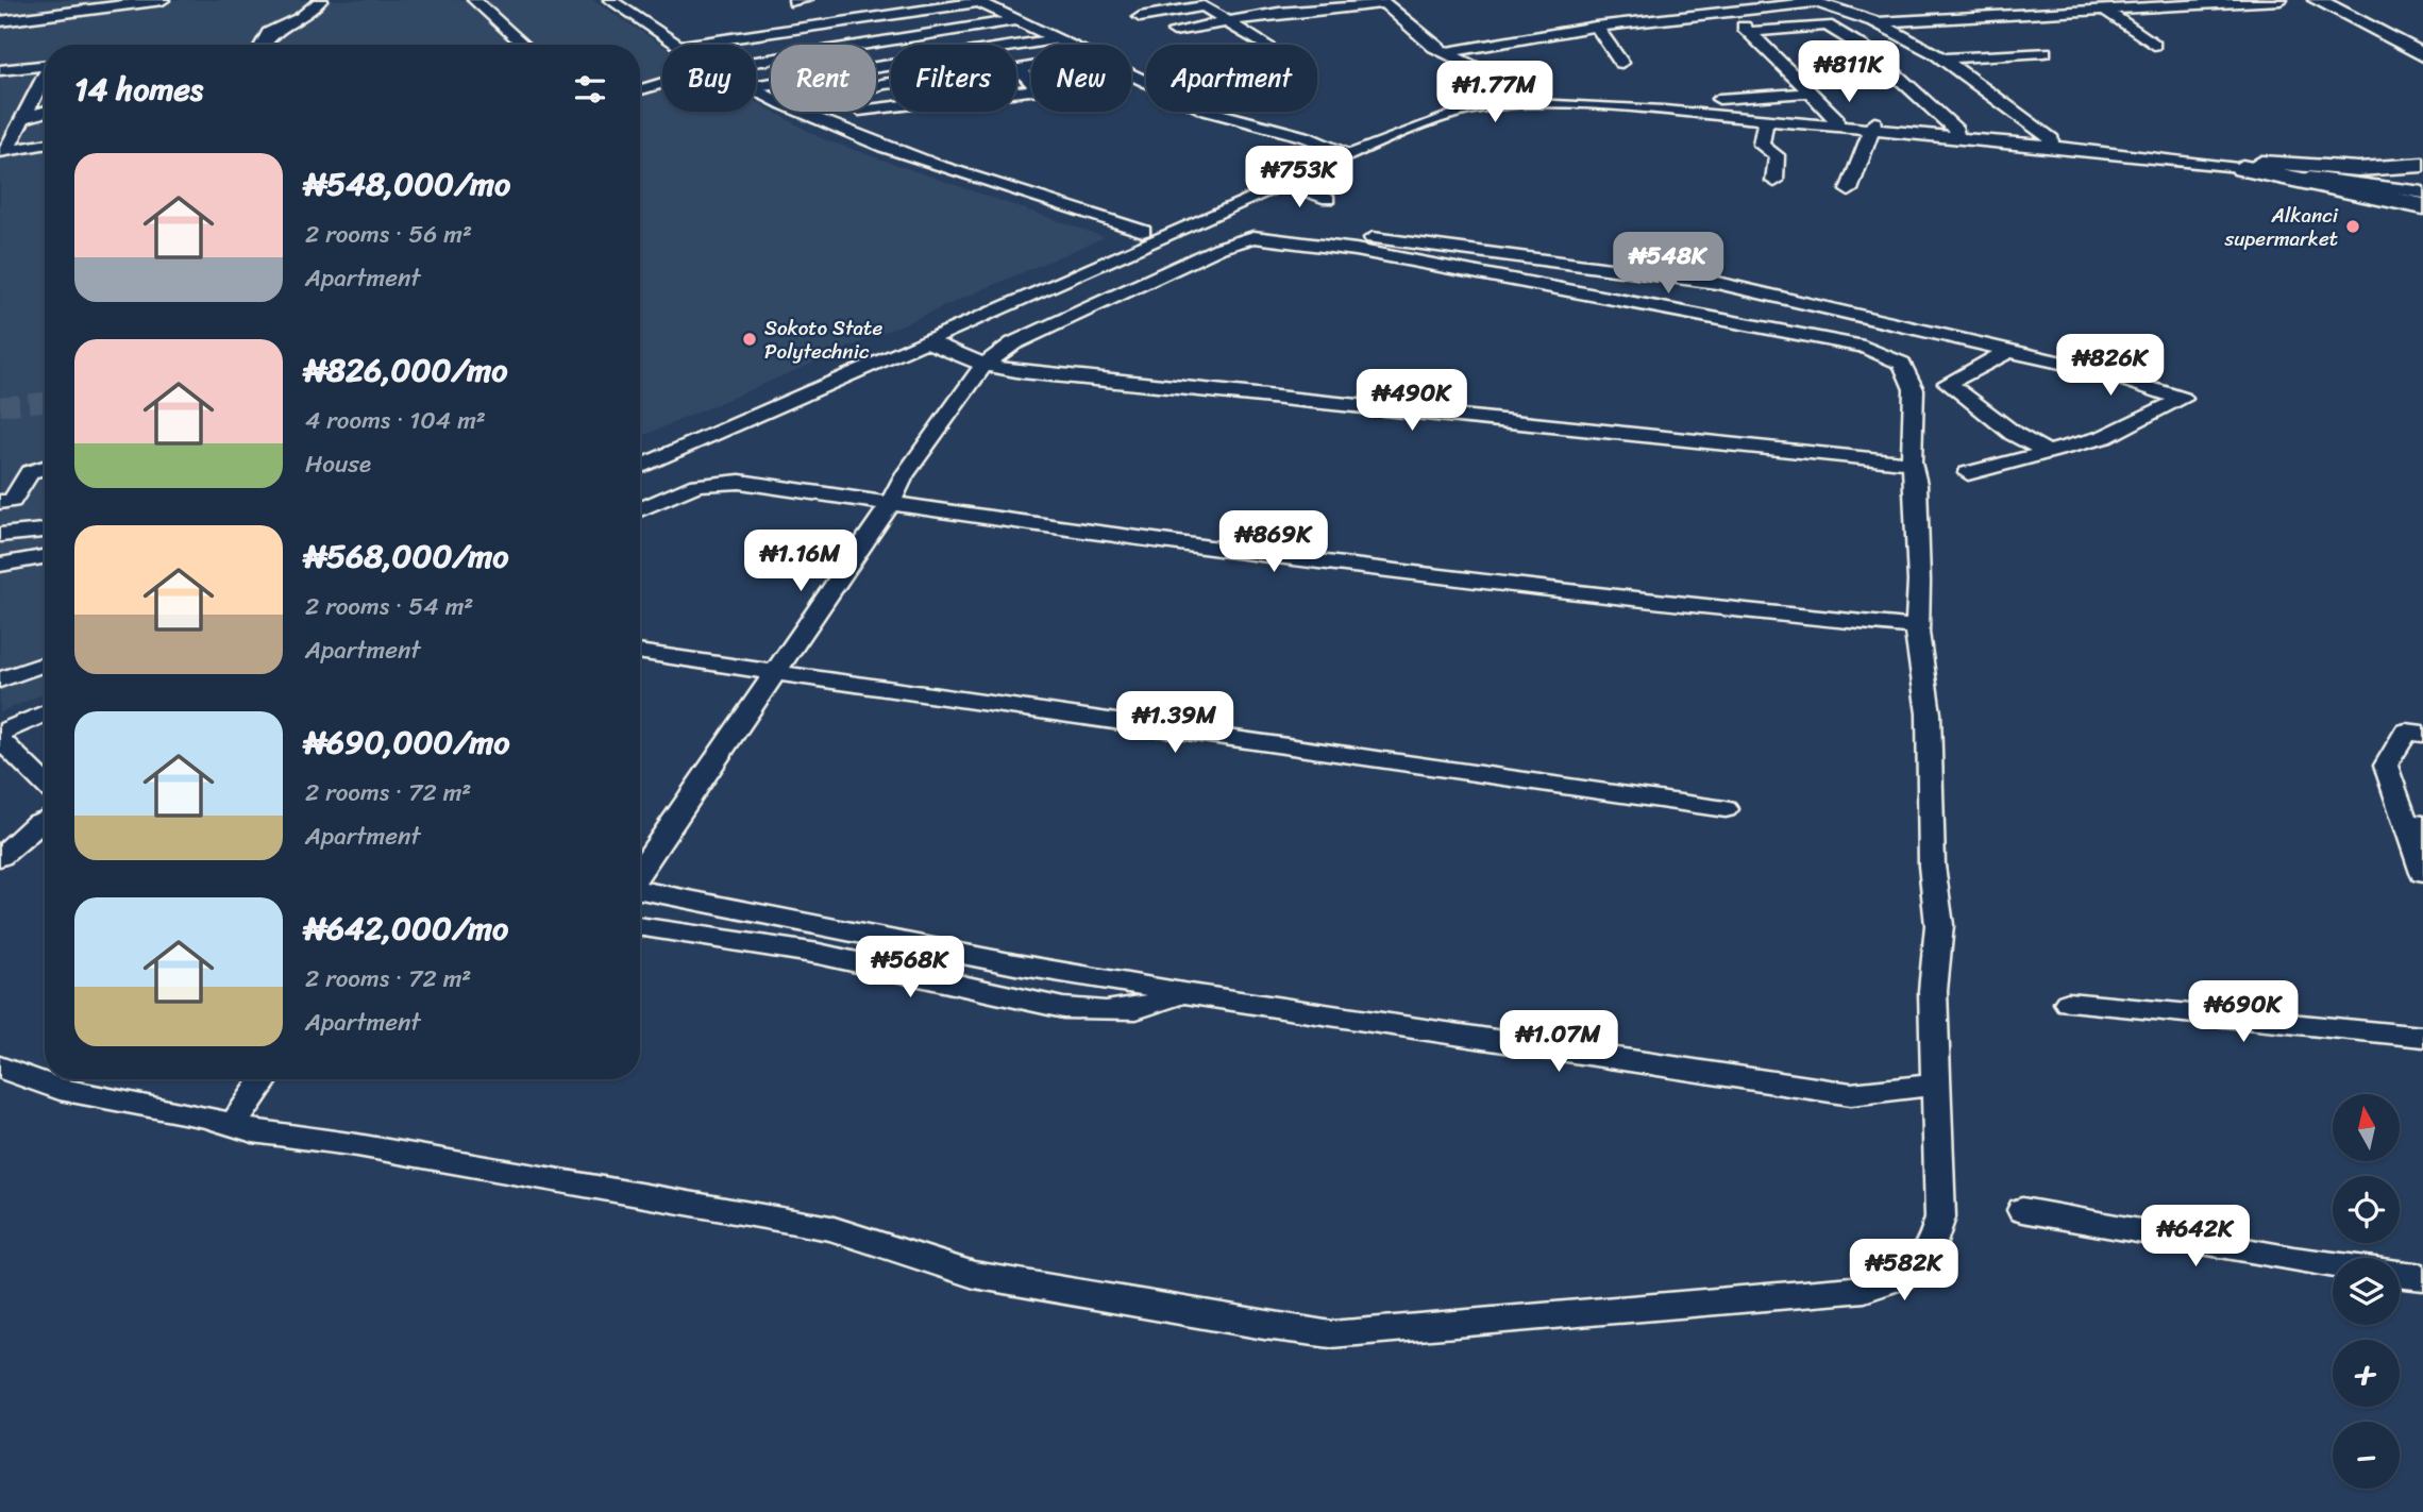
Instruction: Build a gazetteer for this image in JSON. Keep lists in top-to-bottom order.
{
  "places": ["Alkanci supermarket", "Sokoto State Polytechnic"],
  "north": "top",
  "page": {
    "price": [
      "₦811K",
      "₦1.77M",
      "₦753K",
      "₦548K",
      "₦826K",
      "₦490K",
      "₦869K",
      "₦1.16M",
      "₦1.39M",
      "₦568K",
      "₦690K",
      "₦1.07M",
      "₦642K",
      "₦582K"
    ],
    "chip": [
      "Buy",
      "Rent",
      "Filters",
      "New",
      "Apartment"
    ],
    "heading": "14 homes",
    "list": [
      {
        "name": "₦548,000/mo",
        "note": "2 rooms · 56 m² · Apartment"
      },
      {
        "name": "₦826,000/mo",
        "note": "4 rooms · 104 m² · House"
      },
      {
        "name": "₦568,000/mo",
        "note": "2 rooms · 54 m² · Apartment"
      },
      {
        "name": "₦690,000/mo",
        "note": "2 rooms · 72 m² · Apartment"
      },
      {
        "name": "₦642,000/mo",
        "note": "2 rooms · 72 m² · Apartment"
      }
    ],
    "map_buttons": ["+", "−"]
  }
}
